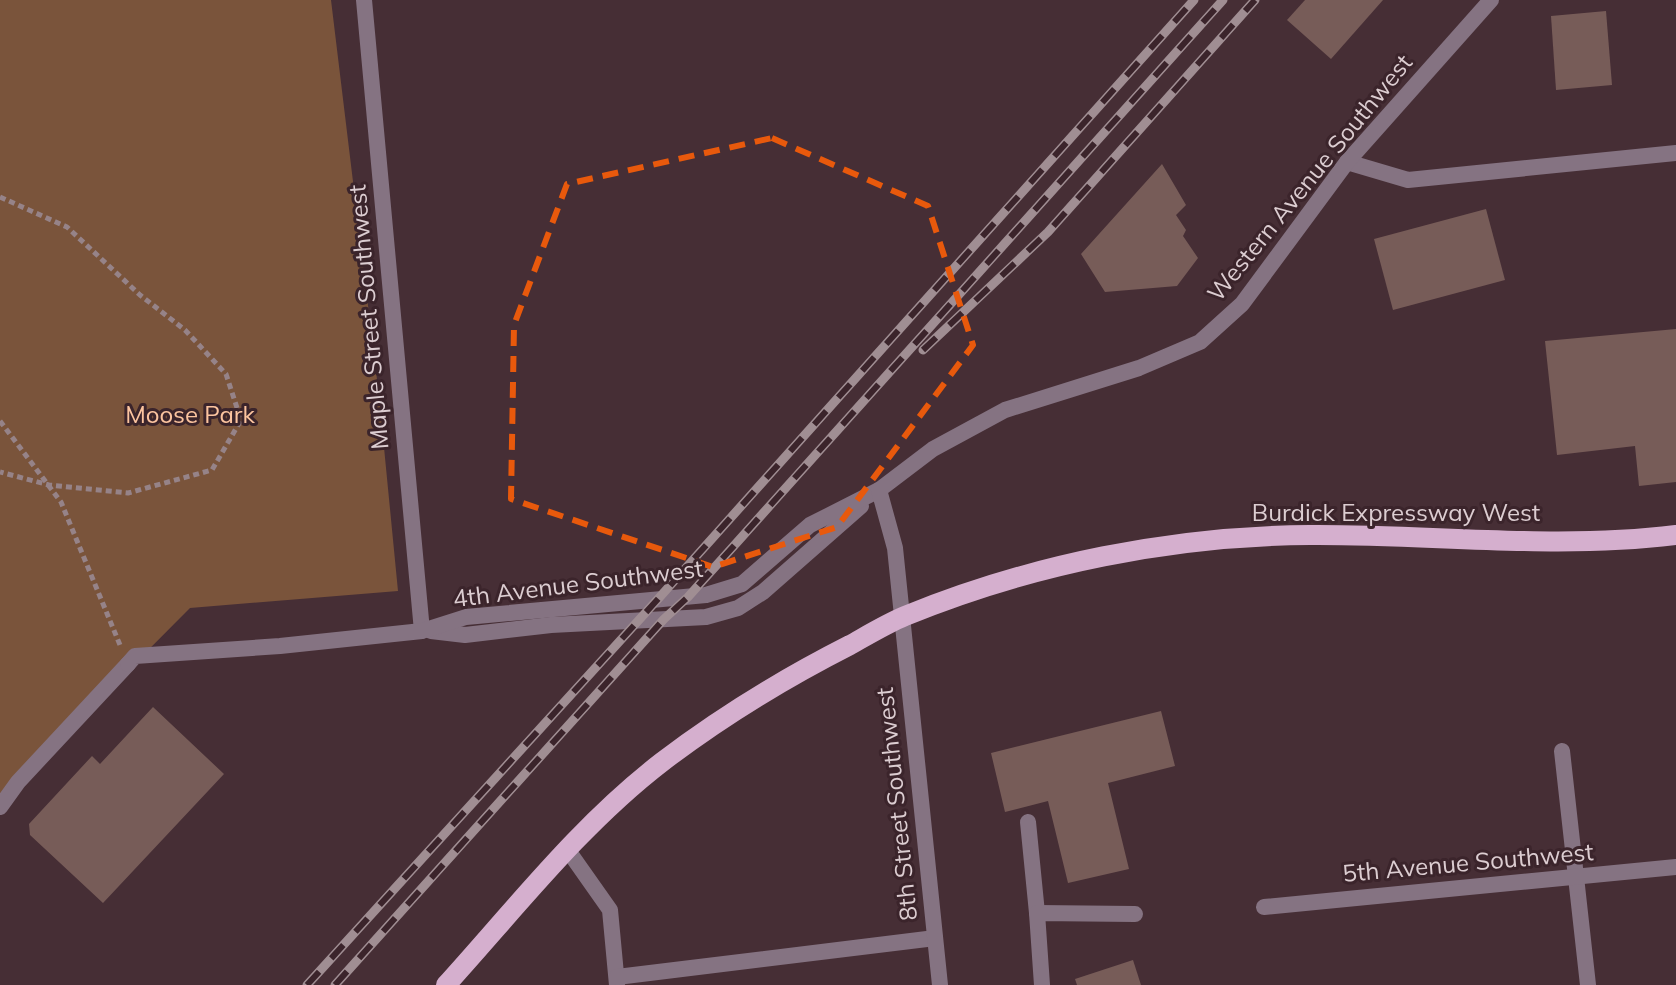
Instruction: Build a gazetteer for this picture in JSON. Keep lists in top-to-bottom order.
{
  "streets": {
    "main road": ["Burdick Expressway West"],
    "street": [
      "Western Avenue Southwest",
      "Maple Street Southwest",
      "4th Avenue Southwest",
      "8th Street Southwest",
      "5th Avenue Southwest"
    ]
  },
  "crossings": [
    ["Western Avenue Southwest", "4th Avenue Southwest"],
    ["Maple Street Southwest", "4th Avenue Southwest"],
    ["Burdick Expressway West", "8th Street Southwest"]
  ],
  "parks": ["Moose Park"]
}
